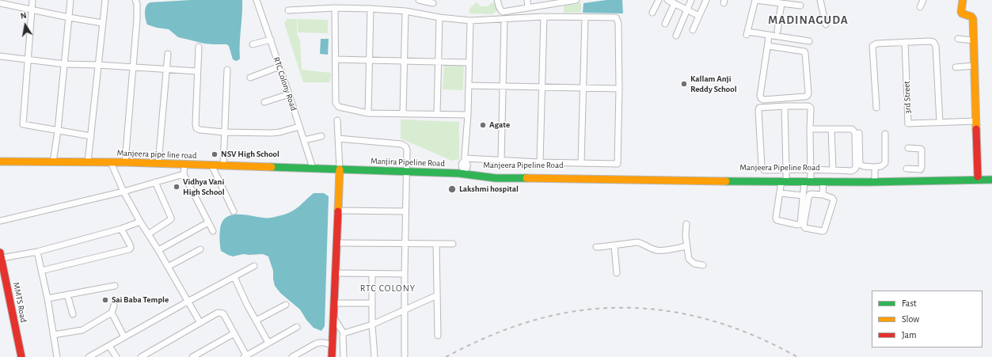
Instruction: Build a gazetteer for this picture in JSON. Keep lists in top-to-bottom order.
{
  "streets": {
    "main road": [
      "Manjeera pipe line road",
      "Manjira Pipeline Road",
      "Manjeera Pipeline Road",
      "MMTS Road"
    ],
    "street": ["RTC Colony Road", "3rd Street"]
  },
  "crossings": [
    ["RTC Colony Road", "Manjeera pipe line road"],
    ["RTC Colony Road", "Manjira Pipeline Road"],
    ["Manjeera pipe line road", "Manjira Pipeline Road"],
    ["Manjira Pipeline Road", "Manjeera Pipeline Road"]
  ],
  "districts": ["MADINAGUDA", "RTC COLONY"],
  "places": [
    "Kallam Anji Reddy School",
    "Agate",
    "NSV High School",
    "Vidhya Vani High School",
    "Lakshmi hospital",
    "Sai Baba Temple"
  ],
  "legend": ["Fast", "Slow", "Jam"],
  "north": "top"
}
